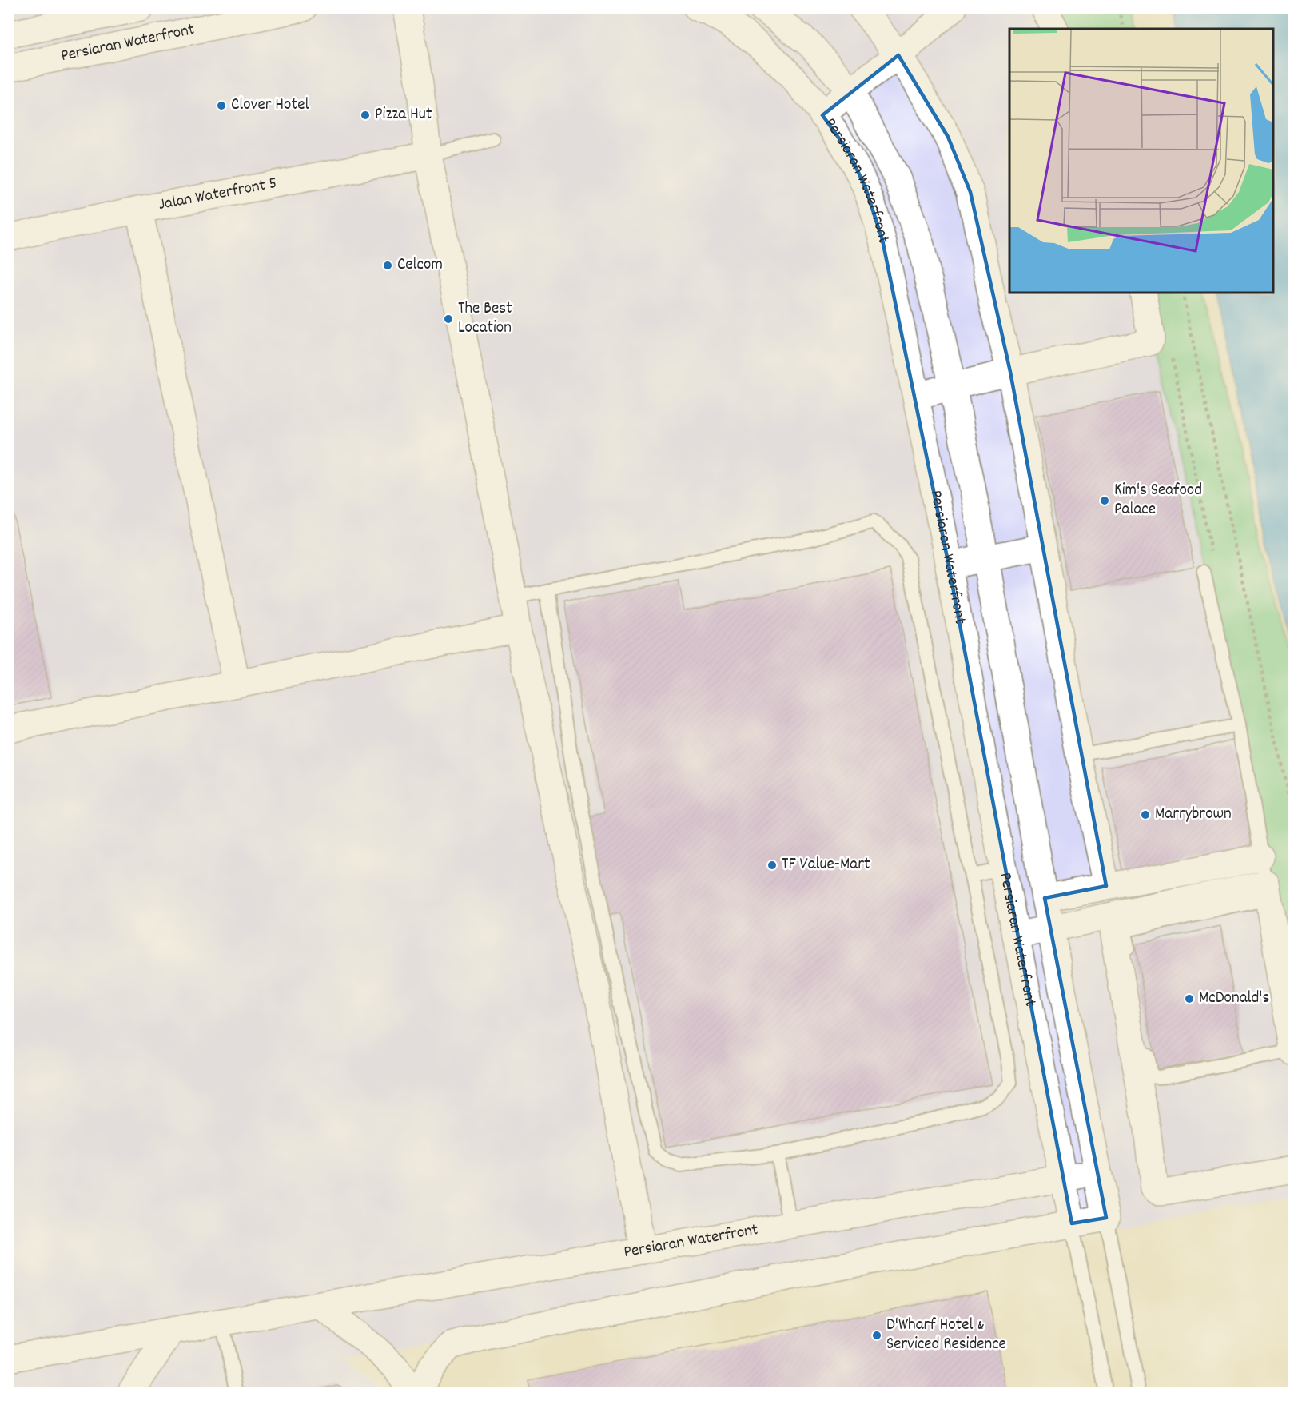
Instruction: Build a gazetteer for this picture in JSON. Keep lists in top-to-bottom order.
{
  "streets": {
    "street": ["Persiaran Waterfront", "Jalan Waterfront 5"]
  },
  "places": [
    "Clover Hotel",
    "Pizza Hut",
    "Celcom",
    "The Best Location",
    "Kim's Seafood Palace",
    "Marrybrown",
    "TF Value-Mart",
    "McDonald's",
    "D'Wharf Hotel & Serviced Residence"
  ]
}
